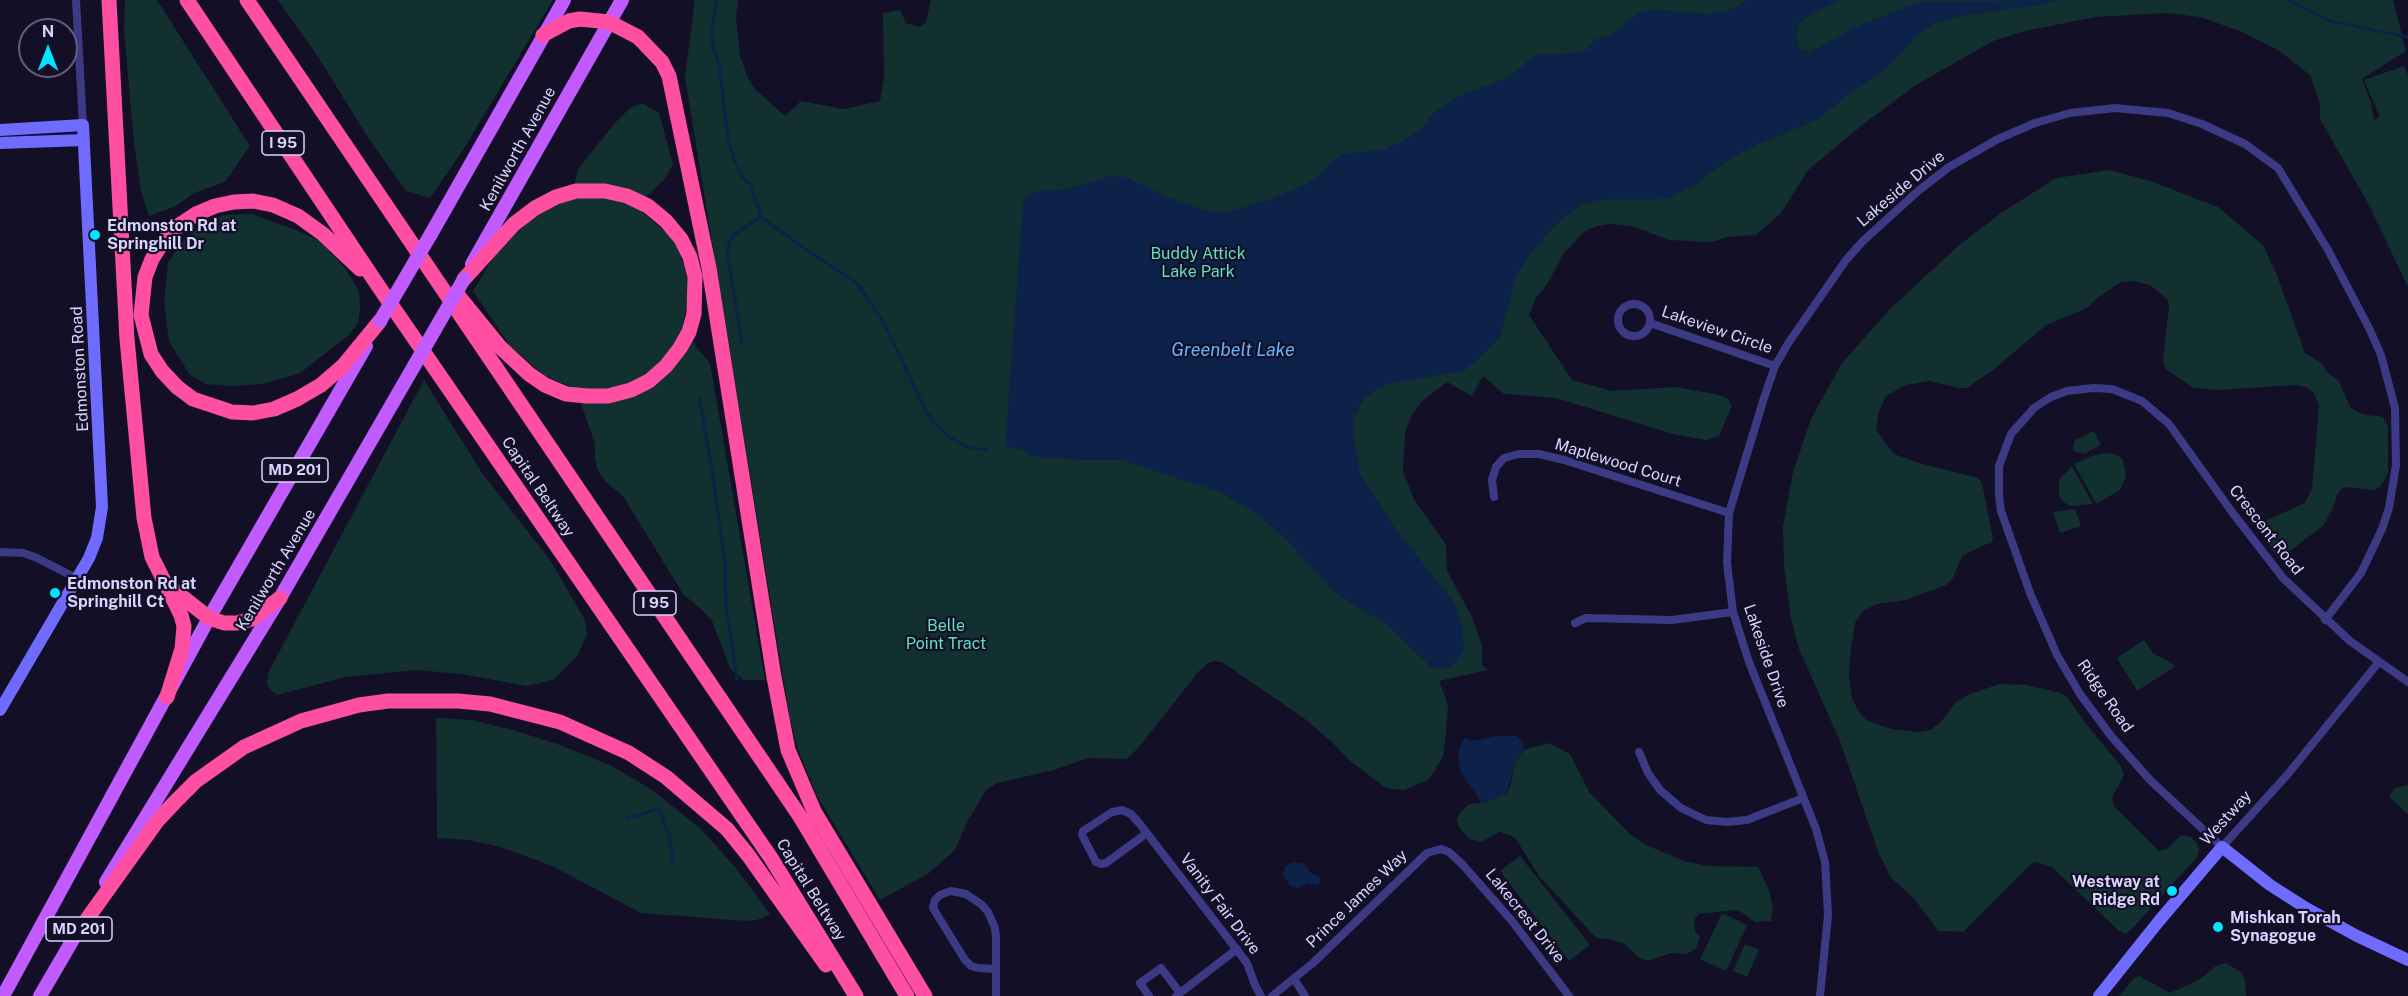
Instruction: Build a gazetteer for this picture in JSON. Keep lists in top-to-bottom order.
{
  "streets": {
    "highway": ["I 95", "Capital Beltway"],
    "main road": ["Kenilworth Avenue", "MD 201"],
    "street": [
      "Lakeside Drive",
      "Lakeview Circle",
      "Edmonston Road",
      "Maplewood Court",
      "Crescent Road",
      "Ridge Road",
      "Westway",
      "Prince James Way",
      "Vanity Fair Drive",
      "Lakecrest Drive"
    ]
  },
  "crossings": [
    ["Lakeside Drive", "Lakeview Circle"],
    ["Lakeside Drive", "Maplewood Court"],
    ["Lakeside Drive", "Crescent Road"],
    ["Crescent Road", "Ridge Road"],
    ["Crescent Road", "Westway"],
    ["Ridge Road", "Westway"],
    ["Prince James Way", "Lakecrest Drive"]
  ],
  "water": ["Greenbelt Lake"],
  "parks": ["Buddy Attick Lake Park", "Belle Point Tract"],
  "places": [
    "Edmonston Rd at Springhill Dr",
    "Edmonston Rd at Springhill Ct",
    "Westway at Ridge Rd",
    "Mishkan Torah Synagogue"
  ],
  "north": "top"
}
